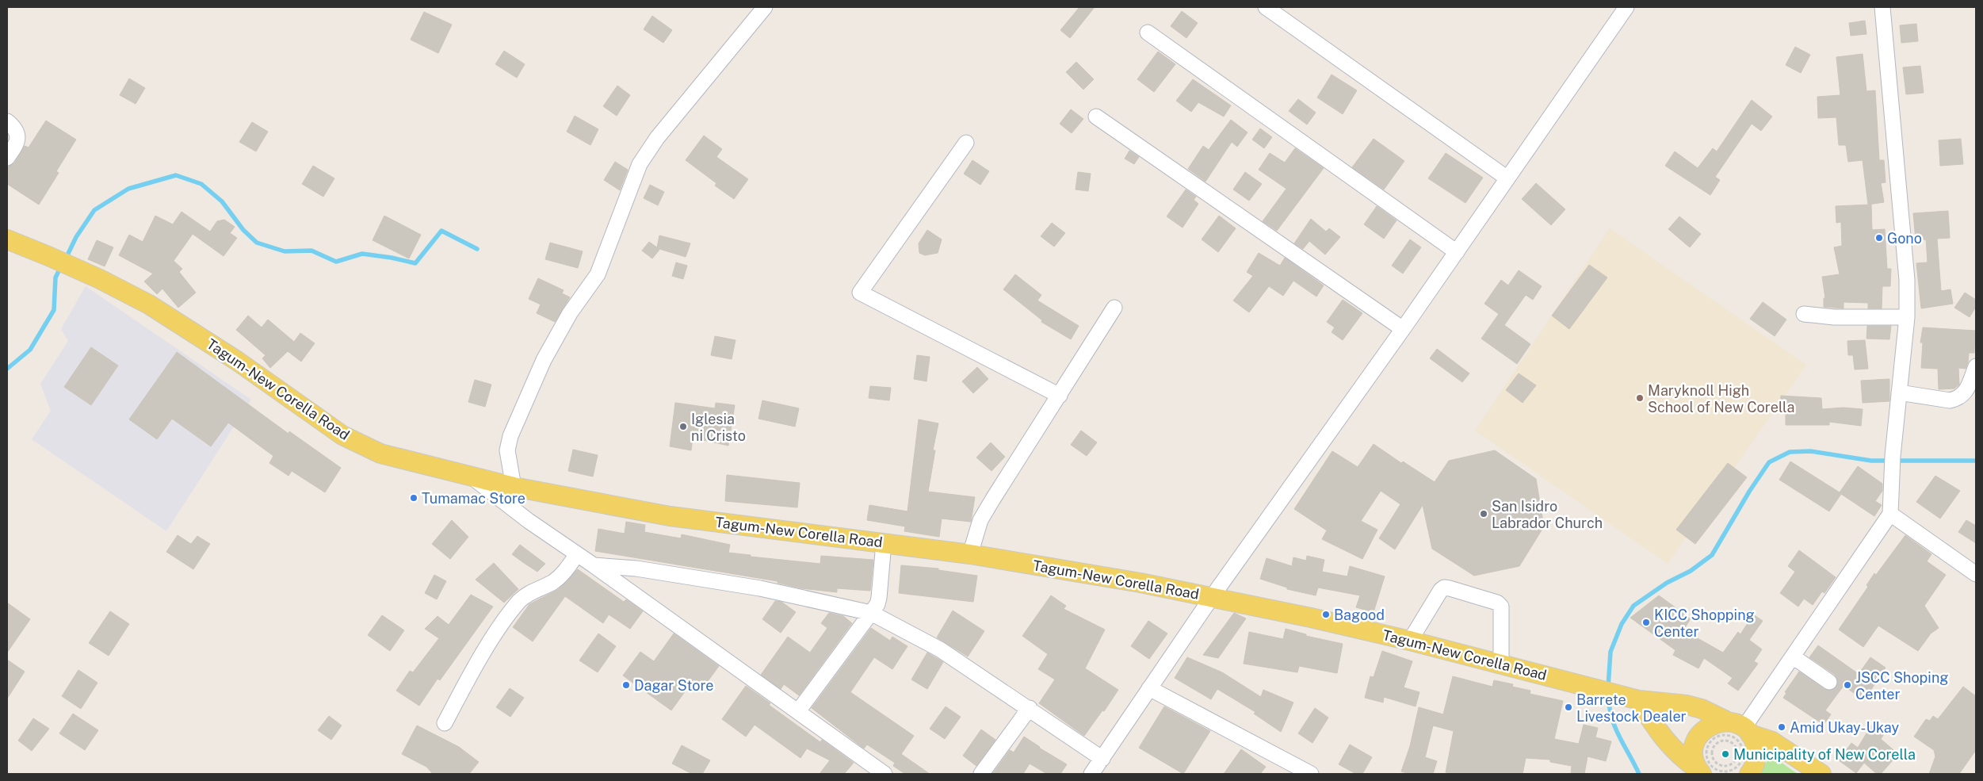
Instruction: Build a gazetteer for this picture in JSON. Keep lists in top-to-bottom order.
{
  "streets": {
    "main road": ["Tagum-New Corella Road"]
  },
  "places": [
    "Gono",
    "Maryknoll High School of New Corella",
    "Iglesia ni Cristo",
    "Tumamac Store",
    "San Isidro Labrador Church",
    "Bagood",
    "KICC Shopping Center",
    "Dagar Store",
    "JSCC Shoping Center",
    "Barrete Livestock Dealer",
    "Amid Ukay-Ukay",
    "Municipality of New Corella"
  ]
}
